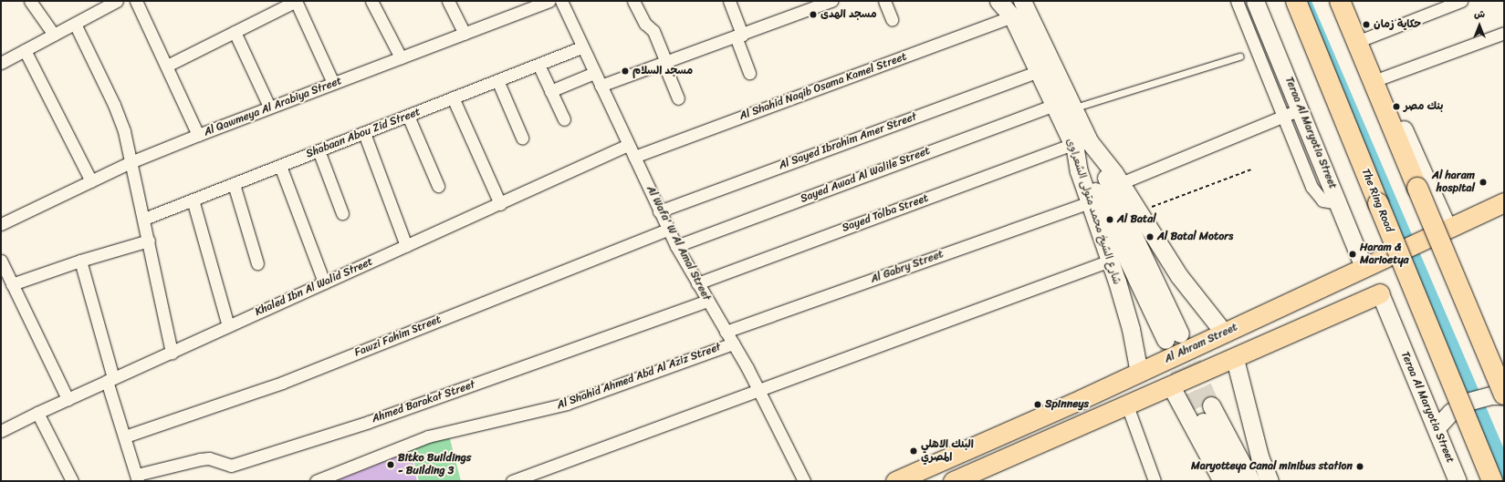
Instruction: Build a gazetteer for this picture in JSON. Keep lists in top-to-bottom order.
{
  "streets": {
    "highway": ["The Ring Road"],
    "main road": ["Teraa Al Maryotia Street", "شارع الشيخ محمد متولى الشعراوى", "Al Ahram Street"],
    "street": [
      "Al Shahid Naqib Osama Kamel Street",
      "Al Qawmeya Al Arabiya Street",
      "Shabaan Abou Zid Street",
      "Al Sayed Ibrahim Amer Street",
      "Sayed Awad Al Walile Street",
      "Sayed Tolba Street",
      "Al Wafa' W Al Amal Street",
      "Al Gabry Street",
      "Khaled Ibn Al Walid Street",
      "Fawzi Fahim Street",
      "Al Shahid Ahmed Abd Al Aziz Street",
      "Ahmed Barakat Street"
    ]
  },
  "crossings": [
    ["Al Shahid Naqib Osama Kamel Street", "شارع الشيخ محمد متولى الشعراوى"],
    ["Al Shahid Naqib Osama Kamel Street", "Al Wafa' W Al Amal Street"],
    ["Shabaan Abou Zid Street", "Al Wafa' W Al Amal Street"],
    ["Teraa Al Maryotia Street", "Al Ahram Street"],
    ["Al Sayed Ibrahim Amer Street", "شارع الشيخ محمد متولى الشعراوى"],
    ["Al Sayed Ibrahim Amer Street", "Al Wafa' W Al Amal Street"],
    ["Sayed Awad Al Walile Street", "شارع الشيخ محمد متولى الشعراوى"],
    ["Sayed Awad Al Walile Street", "Al Wafa' W Al Amal Street"],
    ["شارع الشيخ محمد متولى الشعراوى", "Sayed Tolba Street"],
    ["شارع الشيخ محمد متولى الشعراوى", "Al Gabry Street"],
    ["شارع الشيخ محمد متولى الشعراوى", "Al Ahram Street"],
    ["Sayed Tolba Street", "Al Wafa' W Al Amal Street"],
    ["Al Wafa' W Al Amal Street", "Al Gabry Street"],
    ["Al Wafa' W Al Amal Street", "Khaled Ibn Al Walid Street"],
    ["Al Wafa' W Al Amal Street", "Fawzi Fahim Street"],
    ["Al Wafa' W Al Amal Street", "Al Shahid Ahmed Abd Al Aziz Street"],
    ["Al Wafa' W Al Amal Street", "Ahmed Barakat Street"]
  ],
  "places": [
    "مسجد الهدى",
    "حكاية زمان",
    "مسجد السلام",
    "بنك مصر",
    "Al haram hospital",
    "Al Batal",
    "Al Batal Motors",
    "Haram & Marioetya",
    "Spinneys",
    "البنك الاهلي المصري",
    "Bitko Buildings - Building 3",
    "Maryotteya Canal minibus station"
  ],
  "north": "top"
}
